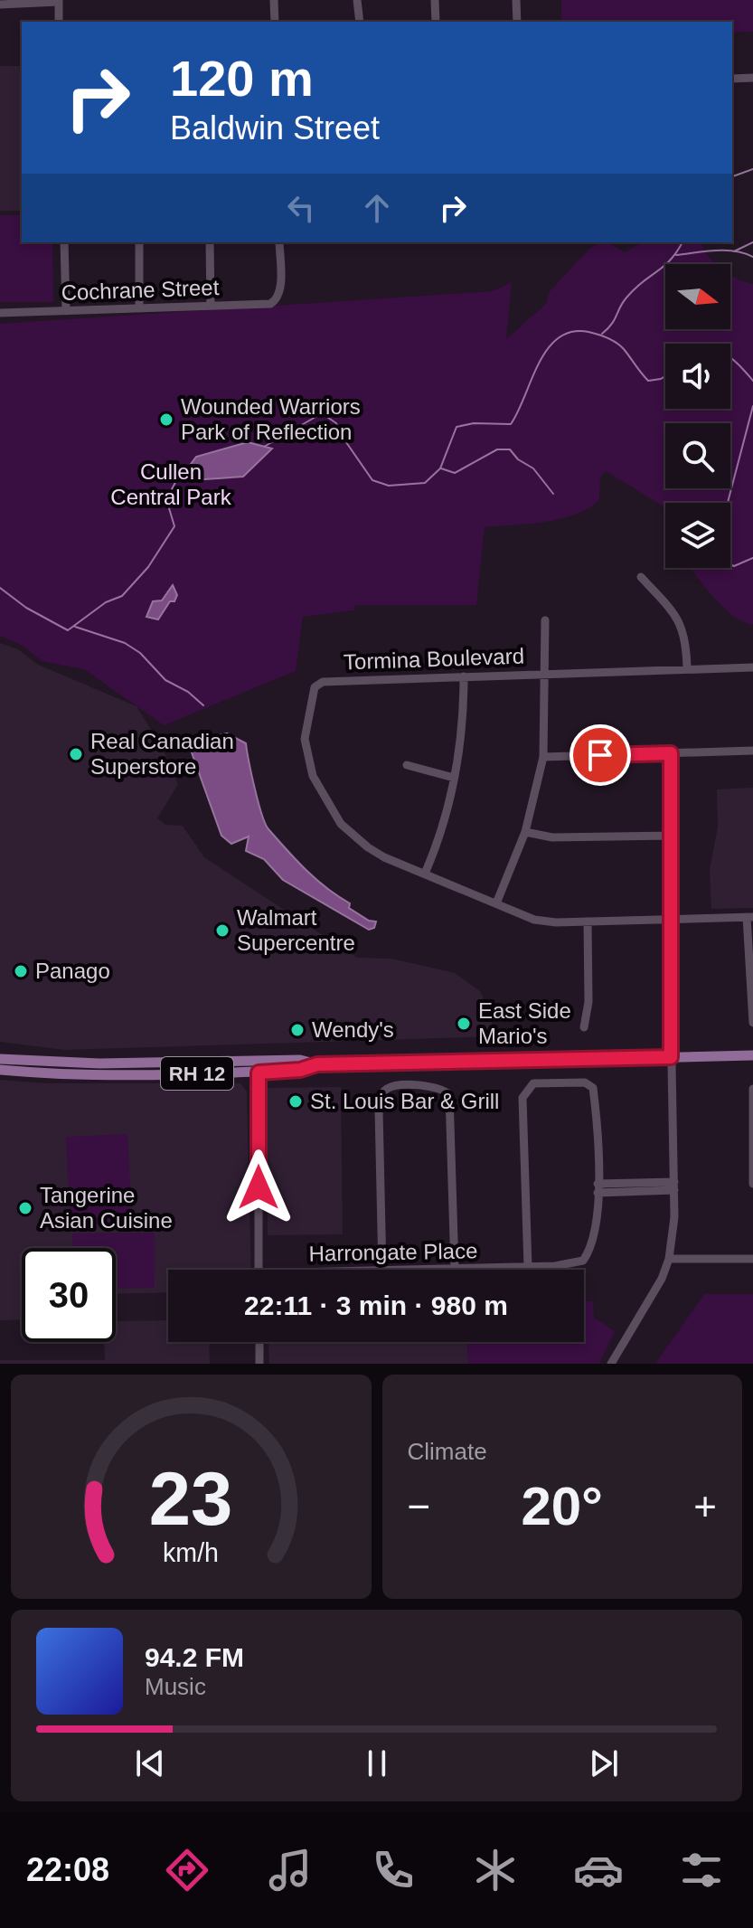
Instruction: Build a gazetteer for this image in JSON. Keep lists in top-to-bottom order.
{
  "streets": {
    "main road": ["RH 12"],
    "street": ["Cochrane Street", "Tormina Boulevard", "Harrongate Place"]
  },
  "parks": ["Cullen Central Park"],
  "places": [
    "Wounded Warriors Park of Reflection",
    "Real Canadian Superstore",
    "Walmart Supercentre",
    "Panago",
    "East Side Mario's",
    "Wendy's",
    "St. Louis Bar & Grill",
    "Tangerine Asian Cuisine"
  ],
  "north": "right",
  "page": {
    "turn": ["120 m", "Baldwin Street"],
    "limit": "30",
    "trip": "22:11 · 3 min · 980 m",
    "tile": "Climate",
    "heat": ["−", "20°", "+"],
    "song": ["94.2 FM", "Music"],
    "tabs": "22:08",
    "gauge": ["23", "km/h"]
  }
}
